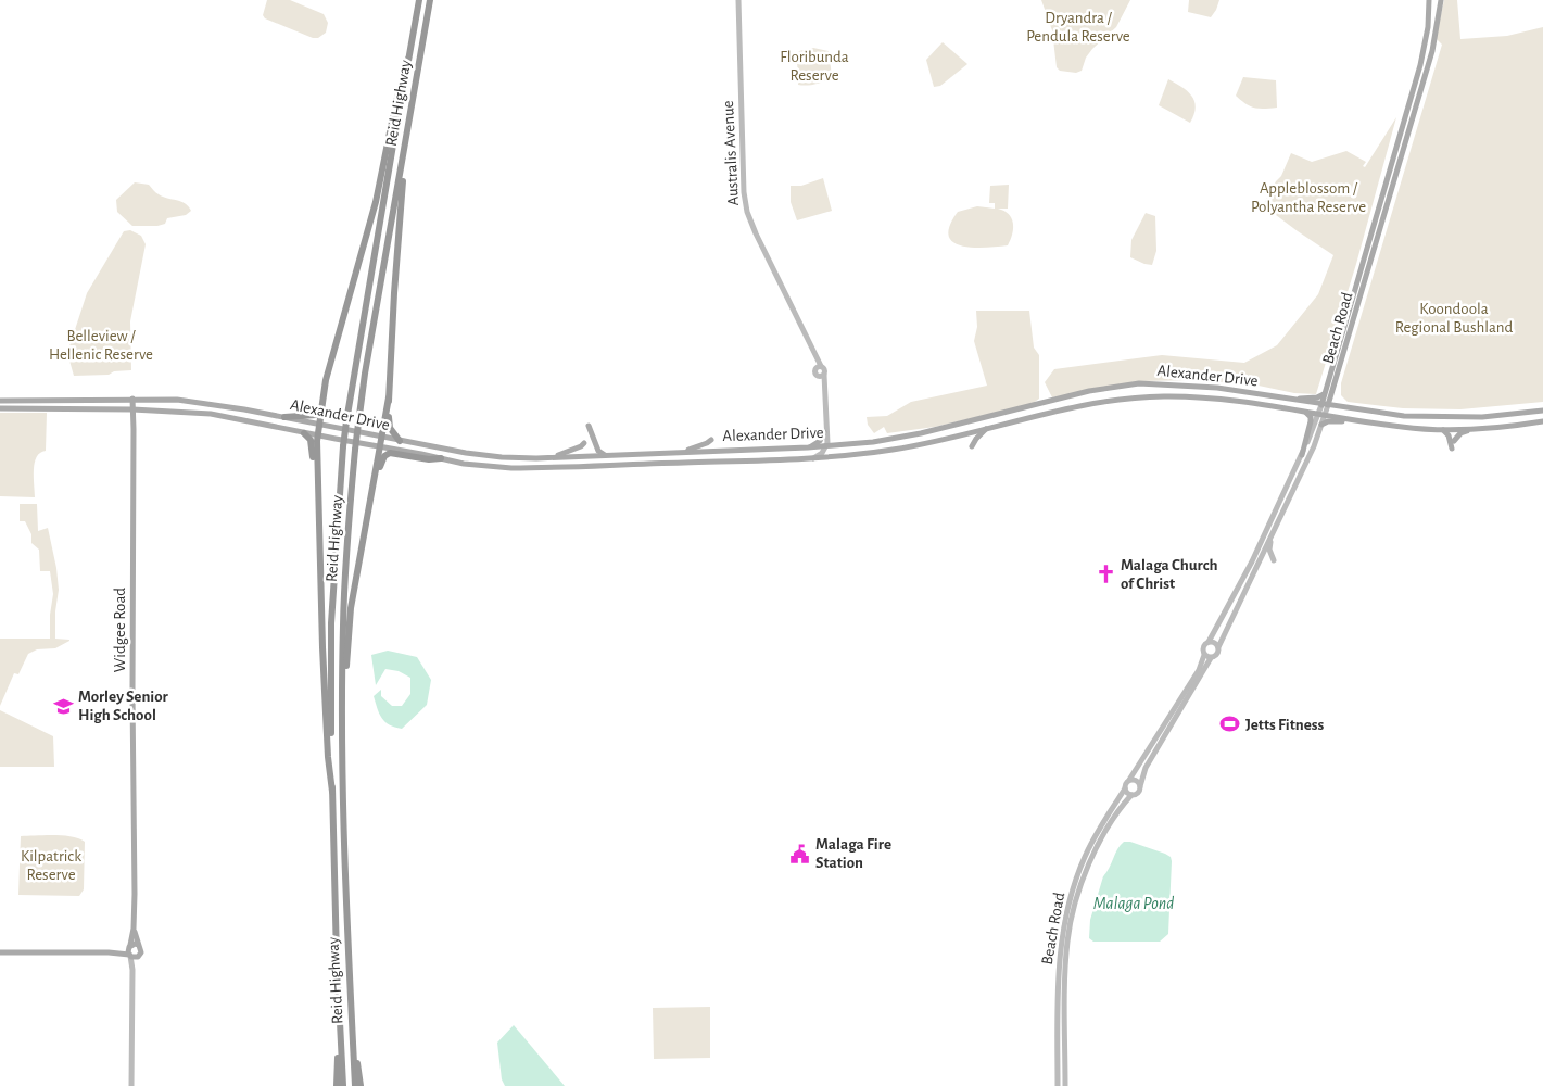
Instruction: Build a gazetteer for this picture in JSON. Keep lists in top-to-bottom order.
{
  "streets": {
    "highway": ["Reid Highway"],
    "main road": [
      "Australis Avenue",
      "Beach Road",
      "Alexander Drive",
      "Widgee Road"
    ]
  },
  "crossings": [
    ["Australis Avenue", "Alexander Drive"],
    ["Beach Road", "Alexander Drive"],
    ["Alexander Drive", "Widgee Road"]
  ],
  "water": ["Malaga Pond"],
  "parks": [
    "Dryandra / Pendula Reserve",
    "Floribunda Reserve",
    "Appleblossom / Polyantha Reserve",
    "Koondoola Regional Bushland",
    "Belleview / Hellenic Reserve",
    "Kilpatrick Reserve"
  ],
  "places": {
    "church": ["Malaga Church of Christ"],
    "school or university": ["Morley Senior High School"],
    "sports": ["Jetts Fitness"],
    "public building": ["Malaga Fire Station"]
  }
}
